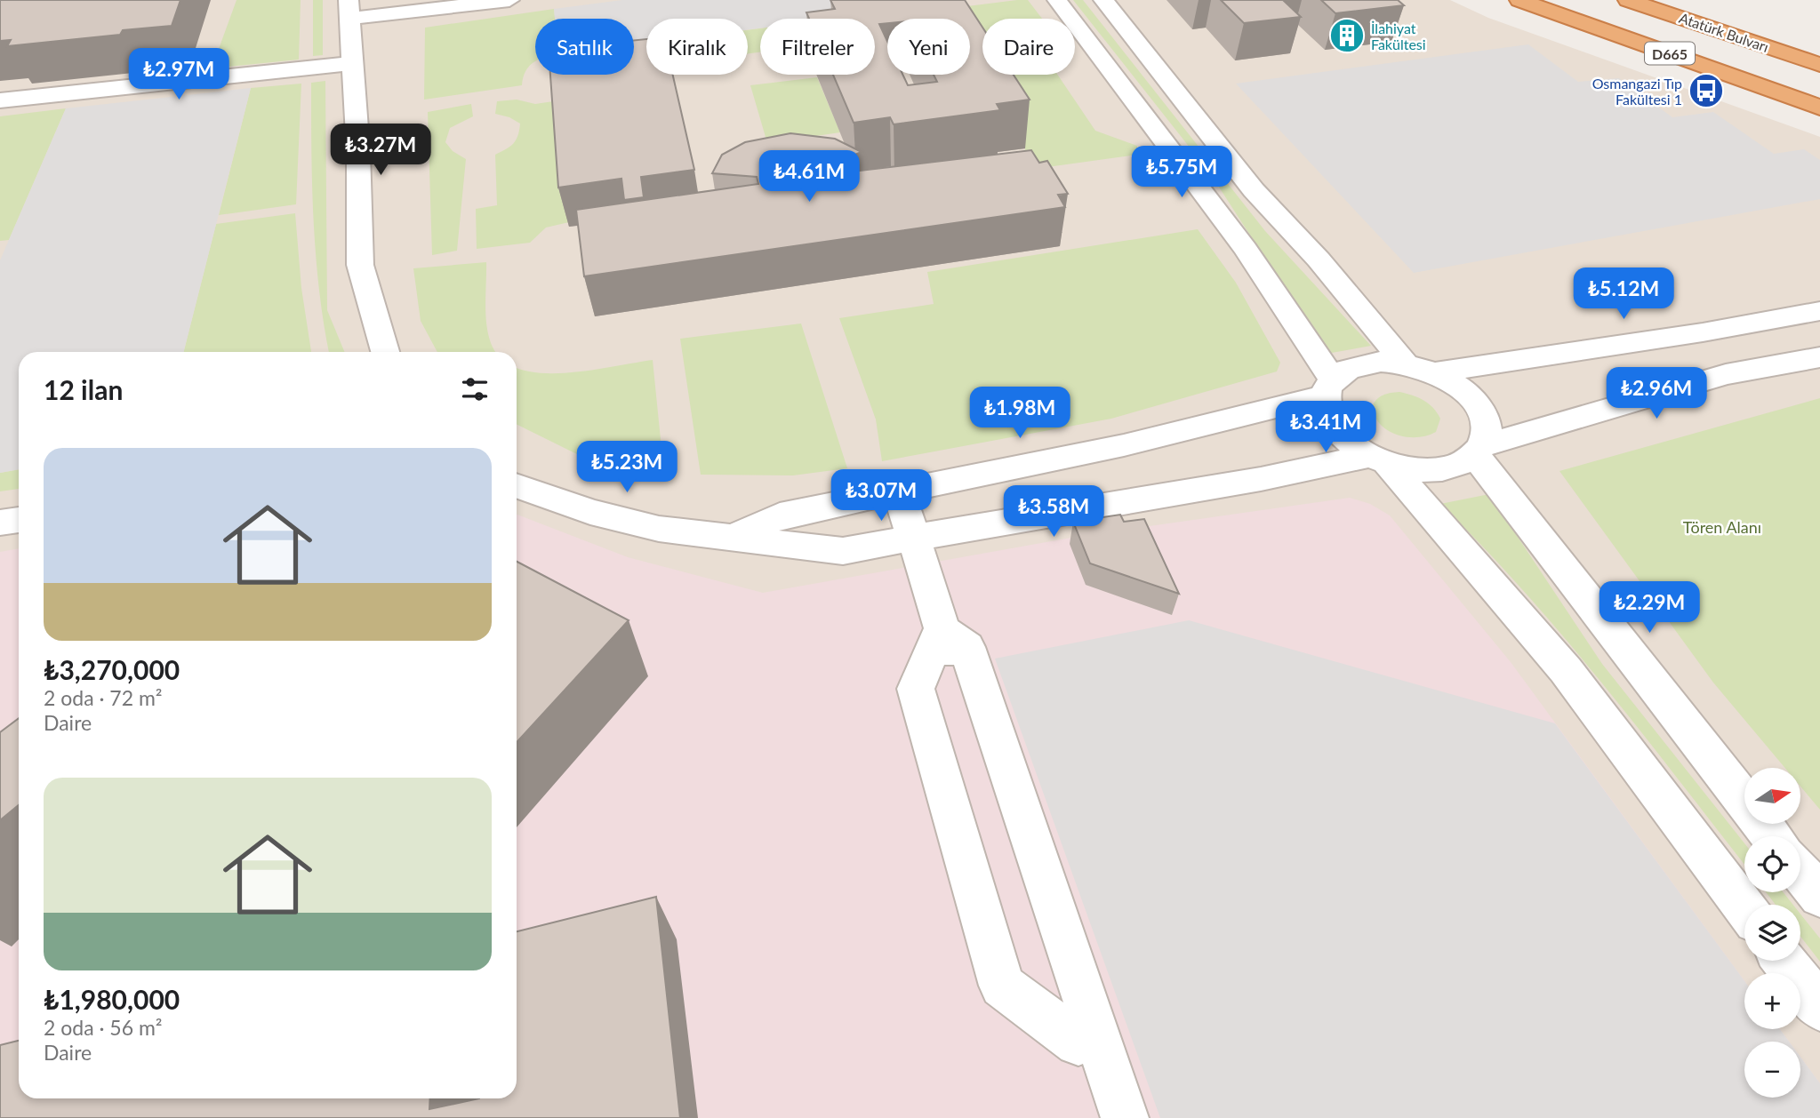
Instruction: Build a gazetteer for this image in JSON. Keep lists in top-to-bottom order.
{
  "streets": {
    "highway": ["Atatürk Bulvarı", "D665"]
  },
  "parks": ["Tören Alanı"],
  "places": {
    "building": ["İlahiyat Fakültesi"],
    "bus stop": ["Osmangazi Tıp Fakültesi 1"]
  },
  "north": "right",
  "page": {
    "chip": [
      "Satılık",
      "Kiralık",
      "Filtreler",
      "Yeni",
      "Daire"
    ],
    "price": [
      "₺2.97M",
      "₺3.27M",
      "₺5.75M",
      "₺4.61M",
      "₺5.12M",
      "₺2.96M",
      "₺1.98M",
      "₺3.41M",
      "₺5.23M",
      "₺3.07M",
      "₺3.58M",
      "₺2.29M"
    ],
    "heading": "12 ilan",
    "list": [
      {
        "name": "₺3,270,000",
        "note": "2 oda · 72 m² · Daire"
      },
      {
        "name": "₺1,980,000",
        "note": "2 oda · 56 m² · Daire"
      }
    ],
    "map_buttons": ["+", "−"]
  }
}
